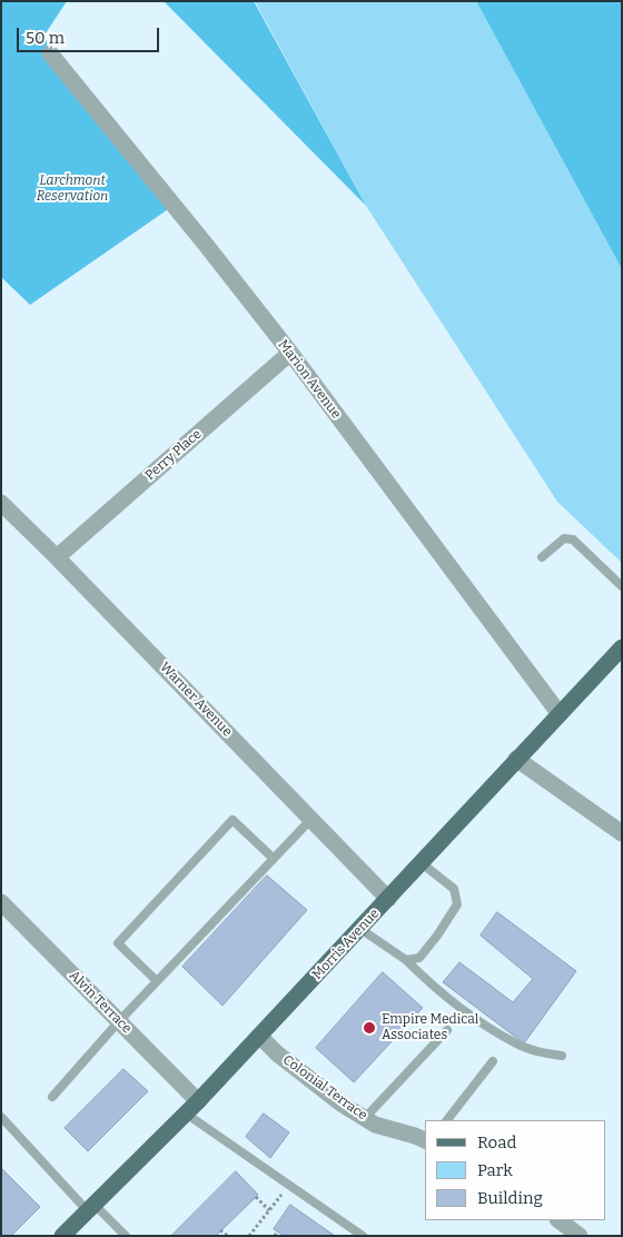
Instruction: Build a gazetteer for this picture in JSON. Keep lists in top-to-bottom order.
{
  "streets": {
    "main road": ["Morris Avenue"],
    "street": [
      "Marion Avenue",
      "Perry Place",
      "Warner Avenue",
      "Alvin Terrace",
      "Colonial Terrace"
    ]
  },
  "crossings": [
    ["Marion Avenue", "Perry Place"],
    ["Marion Avenue", "Morris Avenue"],
    ["Perry Place", "Warner Avenue"],
    ["Warner Avenue", "Morris Avenue"],
    ["Morris Avenue", "Alvin Terrace"],
    ["Morris Avenue", "Colonial Terrace"]
  ],
  "parks": ["Larchmont Reservation"],
  "places": ["Empire Medical Associates"],
  "legend": ["Road", "Park", "Building"],
  "scale_bar": "50 m"
}
